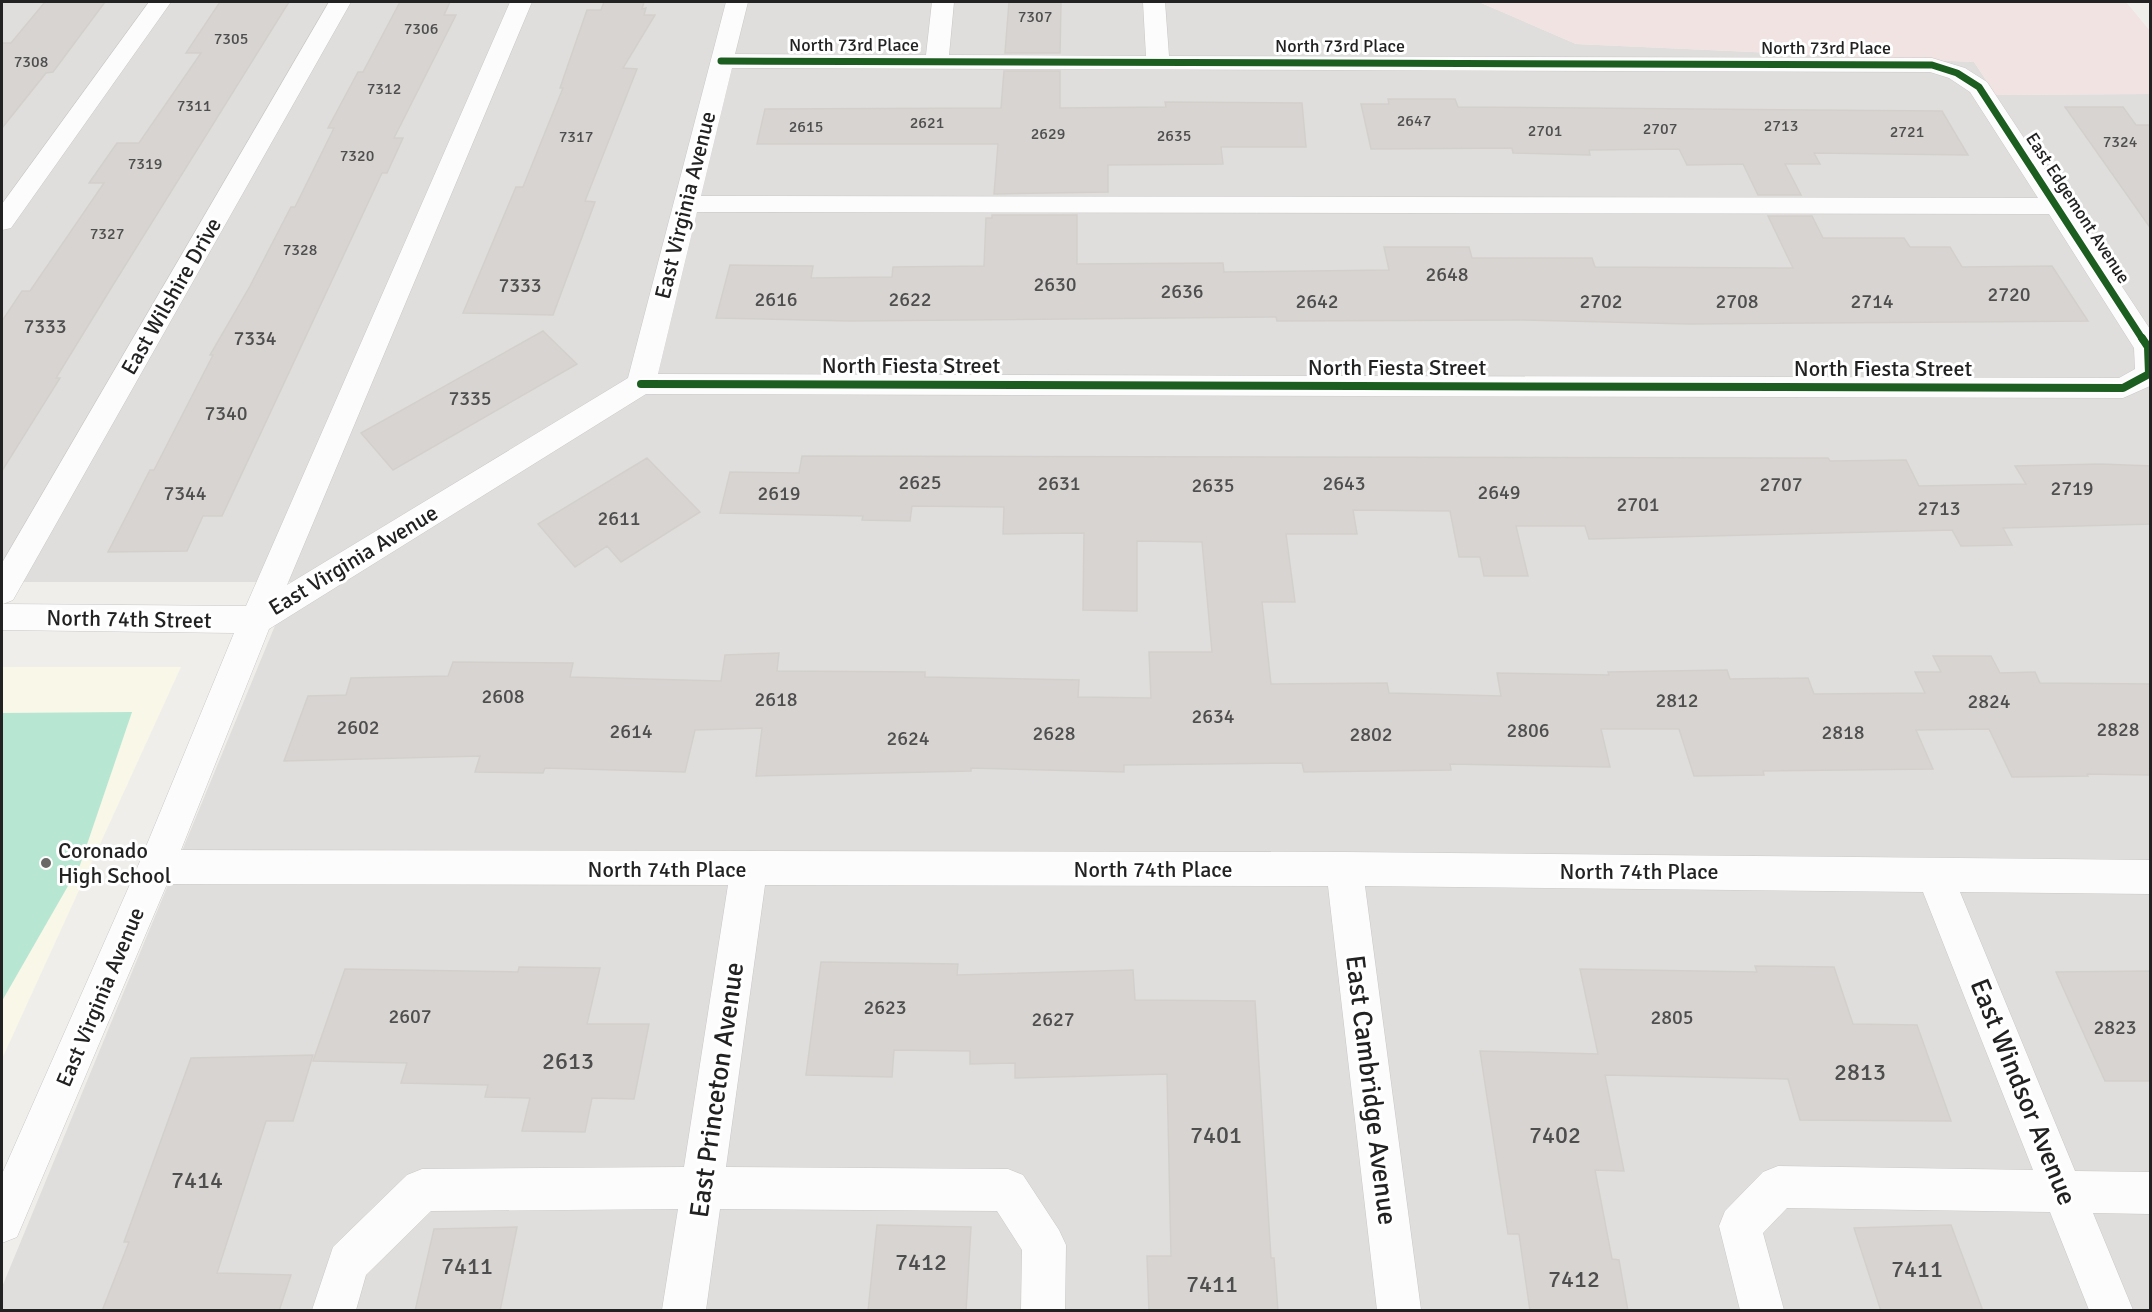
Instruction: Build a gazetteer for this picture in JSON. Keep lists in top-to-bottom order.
{
  "streets": {
    "street": [
      "North 73rd Place",
      "East Virginia Avenue",
      "East Edgemont Avenue",
      "East Wilshire Drive",
      "North Fiesta Street",
      "North 74th Street",
      "North 74th Place",
      "East Princeton Avenue",
      "East Cambridge Avenue",
      "East Windsor Avenue"
    ]
  },
  "crossings": [
    ["North 73rd Place", "East Virginia Avenue"],
    ["North 73rd Place", "East Edgemont Avenue"],
    ["East Virginia Avenue", "North Fiesta Street"],
    ["East Virginia Avenue", "North 74th Street"],
    ["East Virginia Avenue", "North 74th Place"],
    ["East Edgemont Avenue", "North Fiesta Street"],
    ["North 74th Place", "East Princeton Avenue"],
    ["North 74th Place", "East Cambridge Avenue"],
    ["North 74th Place", "East Windsor Avenue"]
  ],
  "places": ["Coronado High School"],
  "house_numbers": [
    "7307",
    "7306",
    "7305",
    "7308",
    "7312",
    "7311",
    "2647",
    "2621",
    "2713",
    "2615",
    "2707",
    "2701",
    "2721",
    "2629",
    "2635",
    "7317",
    "7324",
    "7320",
    "7319",
    "7327",
    "7328",
    "2648",
    "2630",
    "7333",
    "2636",
    "2720",
    "2616",
    "2622",
    "2642",
    "2702",
    "2708",
    "2714",
    "7333",
    "7334",
    "7335",
    "7340",
    "2625",
    "2631",
    "2643",
    "2707",
    "2635",
    "2719",
    "2649",
    "7344",
    "2619",
    "2701",
    "2713",
    "2611",
    "2608",
    "2618",
    "2812",
    "2824",
    "2634",
    "2602",
    "2828",
    "2806",
    "2614",
    "2818",
    "2628",
    "2802",
    "2624",
    "2623",
    "2607",
    "2805",
    "2627",
    "2823",
    "2613",
    "2813",
    "7401",
    "7402",
    "7414",
    "7412",
    "7411",
    "7411",
    "7412",
    "7411"
  ]
}
